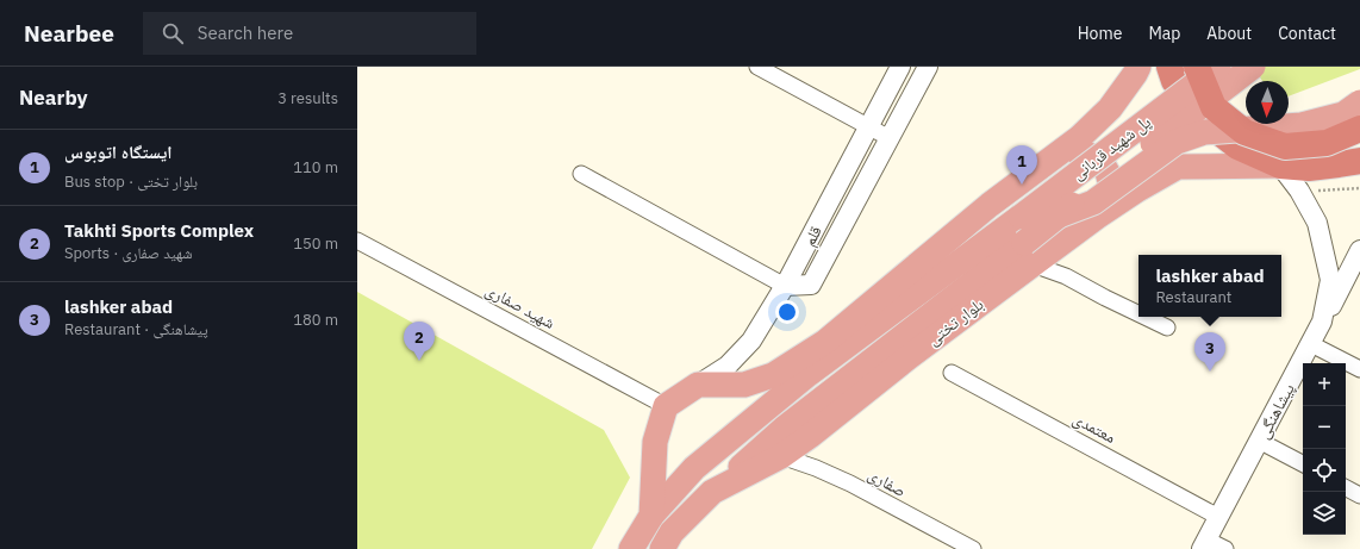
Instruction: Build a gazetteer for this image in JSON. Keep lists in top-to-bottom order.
{
  "streets": {
    "main road": ["پل شهید قربانی", "بلوار تختی"],
    "street": [
      "قلم",
      "شهید صفاری",
      "پیشاهنگی",
      "معتمدی",
      "صفاری"
    ]
  },
  "crossings": [
    ["پل شهید قربانی", "بلوار تختی"],
    ["بلوار تختی", "پیشاهنگی"],
    ["بلوار تختی", "صفاری"],
    ["پیشاهنگی", "معتمدی"]
  ],
  "north": "bottom",
  "page": {
    "header": "Nearbee",
    "search": "Search here",
    "nav": [
      "Home",
      "Map",
      "About",
      "Contact"
    ],
    "heading": ["Nearby", "3 results"],
    "list": [
      {
        "mark": "1",
        "name": "ايستگاه اتوبوس",
        "note": "Bus stop · بلوار تختی",
        "value": "110 m"
      },
      {
        "mark": "2",
        "name": "Takhti Sports Complex",
        "note": "Sports · شهید صفاری",
        "value": "150 m"
      },
      {
        "mark": "3",
        "name": "lashker abad",
        "note": "Restaurant · پیشاهنگی",
        "value": "180 m"
      }
    ],
    "pins": ["1", "2", "3"],
    "popup": ["lashker abad", "Restaurant"],
    "map_buttons": ["+", "−"]
  }
}
